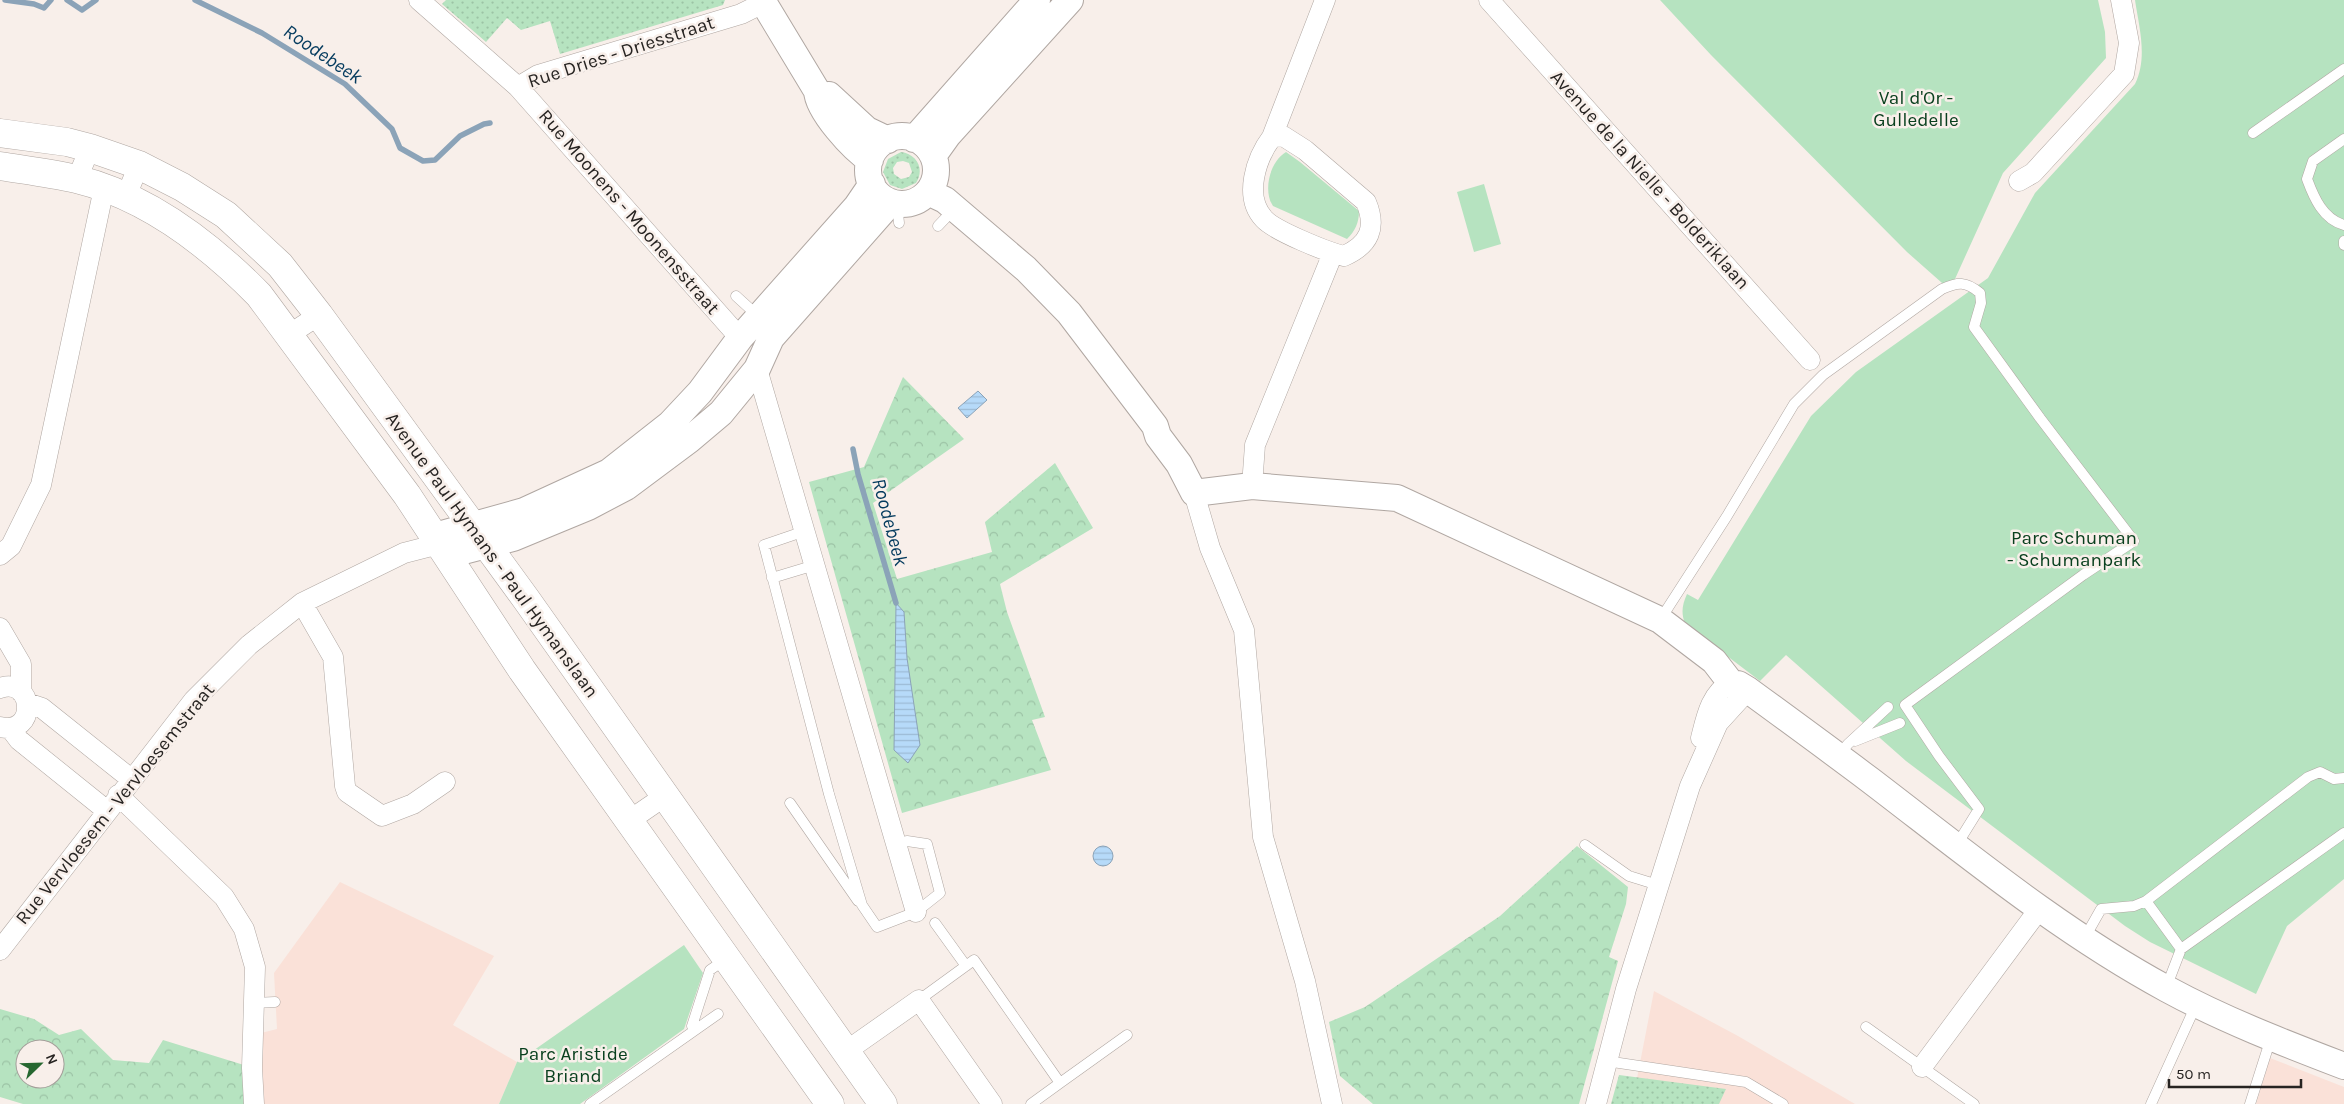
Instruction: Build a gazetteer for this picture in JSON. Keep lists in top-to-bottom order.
{
  "streets": {
    "main road": ["Avenue Paul Hymans - Paul Hymanslaan"],
    "street": [
      "Rue Dries - Driesstraat",
      "Avenue de la Nielle - Bolderiklaan",
      "Rue Moonens - Moonensstraat",
      "Rue Vervloesem - Vervloesemstraat"
    ]
  },
  "crossings": [
    ["Rue Dries - Driesstraat", "Rue Moonens - Moonensstraat"],
    ["Rue Moonens - Moonensstraat", "Rue Vervloesem - Vervloesemstraat"],
    ["Avenue Paul Hymans - Paul Hymanslaan", "Rue Vervloesem - Vervloesemstraat"]
  ],
  "water": ["Roodebeek"],
  "parks": ["Val d'Or - Gulledelle", "Parc Schuman - Schumanpark", "Parc Aristide Briand"],
  "scale_bar": "50 m",
  "north": "top right"
}
